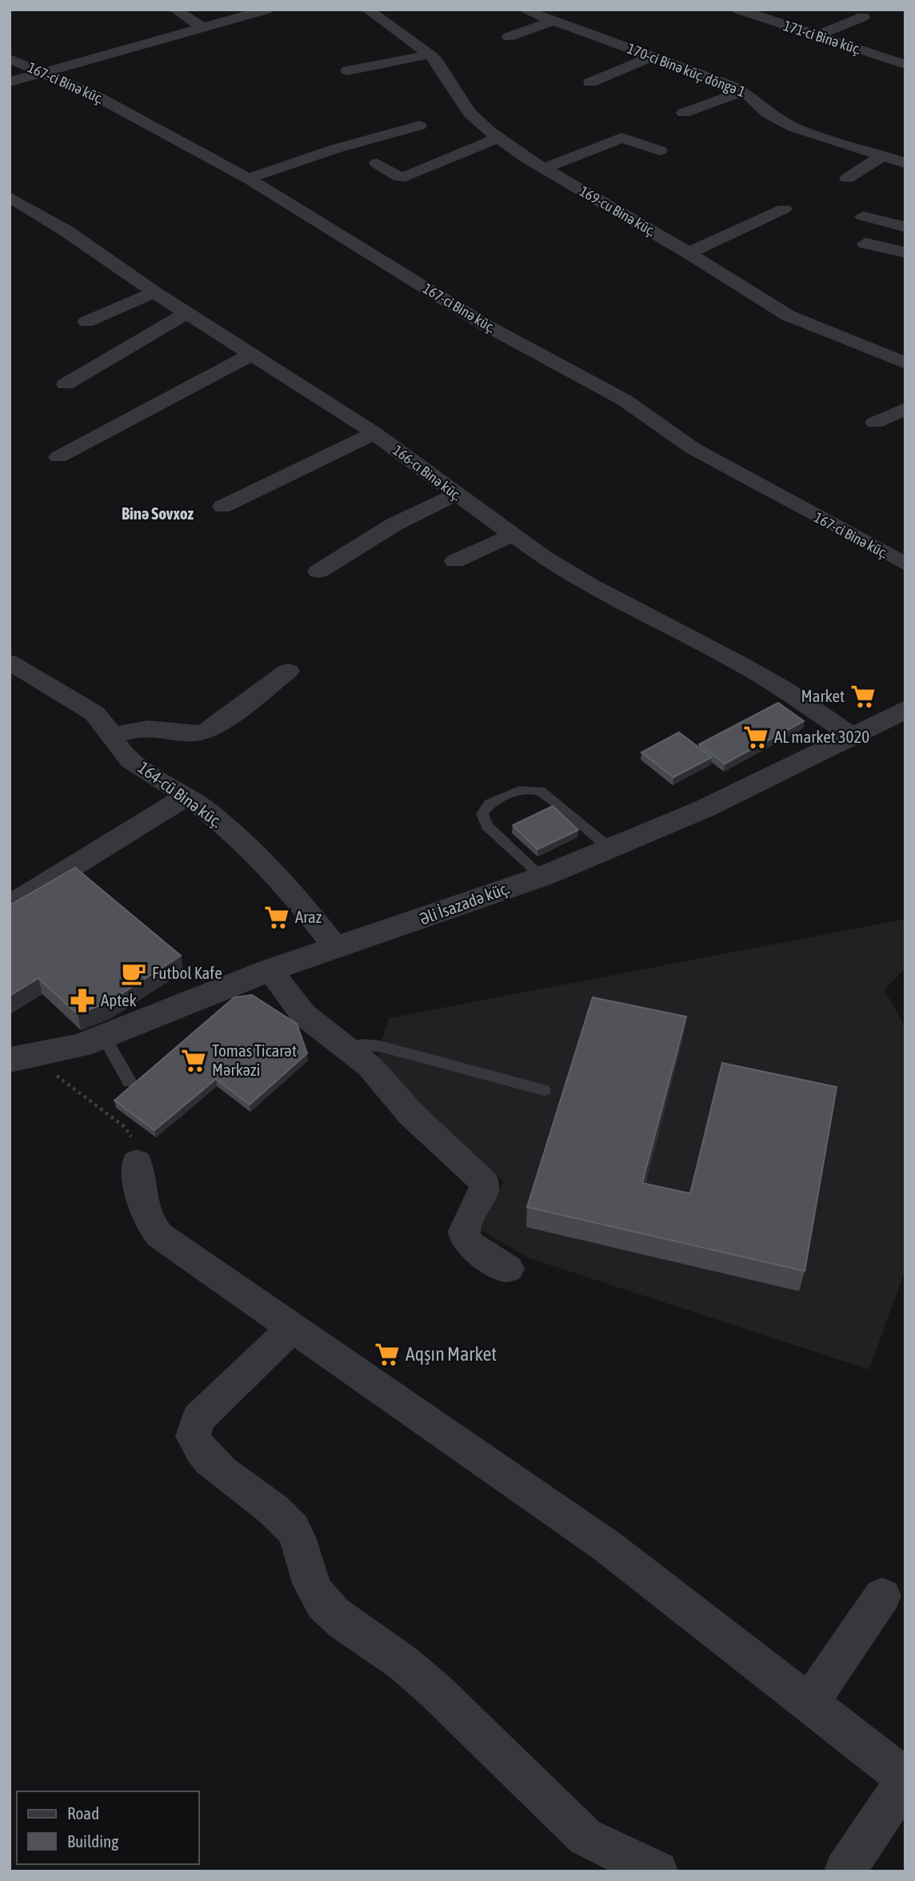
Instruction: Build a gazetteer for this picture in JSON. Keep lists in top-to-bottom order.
{
  "streets": {
    "street": [
      "171-ci Binə küç.",
      "170-ci Binə küç. döngə 1",
      "167-ci Binə küç.",
      "169-cu Binə küç.",
      "166-cı Binə küç.",
      "164-cü Binə küç.",
      "Əli İsazadə küç."
    ]
  },
  "crossings": [
    ["166-cı Binə küç.", "Əli İsazadə küç."],
    ["164-cü Binə küç.", "Əli İsazadə küç."]
  ],
  "districts": ["Binə Sovxoz"],
  "places": {
    "supermarket": [
      "Market",
      "AL market 3020",
      "Araz",
      "Tomas Ticarət Mərkəzi",
      "Aqşın Market"
    ],
    "cafe": ["Futbol Kafe"],
    "pharmacy": ["Aptek"]
  },
  "legend": ["Road", "Building"]
}
